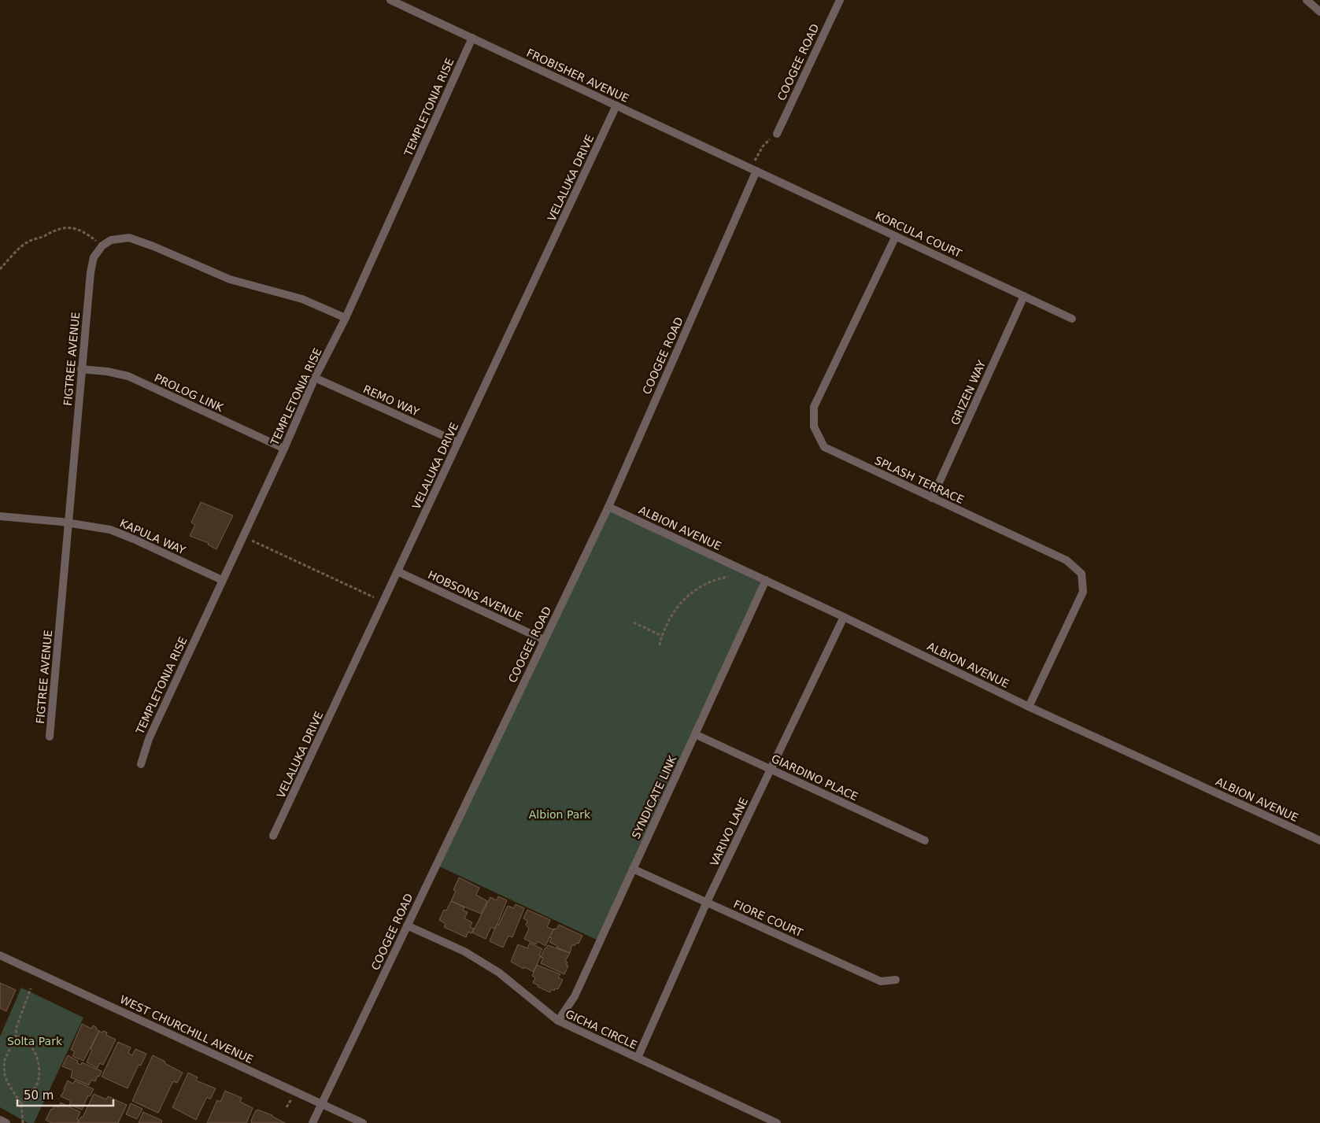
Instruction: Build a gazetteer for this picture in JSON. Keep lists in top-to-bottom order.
{
  "streets": {
    "street": [
      "COOGEE ROAD",
      "FROBISHER AVENUE",
      "TEMPLETONIA RISE",
      "VELALUKA DRIVE",
      "KORCULA COURT",
      "FIGTREE AVENUE",
      "PROLOG LINK",
      "GRIZEN WAY",
      "REMO WAY",
      "SPLASH TERRACE",
      "ALBION AVENUE",
      "KAPULA WAY",
      "HOBSONS AVENUE",
      "GIARDINO PLACE",
      "SYNDICATE LINK",
      "VARIVO LANE",
      "FIORE COURT",
      "WEST CHURCHILL AVENUE",
      "GICHA CIRCLE"
    ]
  },
  "crossings": [
    ["COOGEE ROAD", "FROBISHER AVENUE"],
    ["COOGEE ROAD", "KORCULA COURT"],
    ["COOGEE ROAD", "ALBION AVENUE"],
    ["COOGEE ROAD", "HOBSONS AVENUE"],
    ["COOGEE ROAD", "WEST CHURCHILL AVENUE"],
    ["COOGEE ROAD", "GICHA CIRCLE"],
    ["FROBISHER AVENUE", "TEMPLETONIA RISE"],
    ["FROBISHER AVENUE", "VELALUKA DRIVE"],
    ["FROBISHER AVENUE", "KORCULA COURT"],
    ["TEMPLETONIA RISE", "PROLOG LINK"],
    ["TEMPLETONIA RISE", "REMO WAY"],
    ["TEMPLETONIA RISE", "KAPULA WAY"],
    ["VELALUKA DRIVE", "REMO WAY"],
    ["VELALUKA DRIVE", "HOBSONS AVENUE"],
    ["KORCULA COURT", "GRIZEN WAY"],
    ["KORCULA COURT", "SPLASH TERRACE"],
    ["FIGTREE AVENUE", "PROLOG LINK"],
    ["FIGTREE AVENUE", "KAPULA WAY"],
    ["GRIZEN WAY", "SPLASH TERRACE"],
    ["SPLASH TERRACE", "ALBION AVENUE"],
    ["ALBION AVENUE", "SYNDICATE LINK"],
    ["ALBION AVENUE", "VARIVO LANE"],
    ["GIARDINO PLACE", "SYNDICATE LINK"],
    ["GIARDINO PLACE", "VARIVO LANE"],
    ["SYNDICATE LINK", "FIORE COURT"],
    ["SYNDICATE LINK", "GICHA CIRCLE"],
    ["VARIVO LANE", "FIORE COURT"],
    ["VARIVO LANE", "GICHA CIRCLE"]
  ],
  "parks": ["Albion Park", "Solta Park"],
  "scale_bar": "50 m"
}
